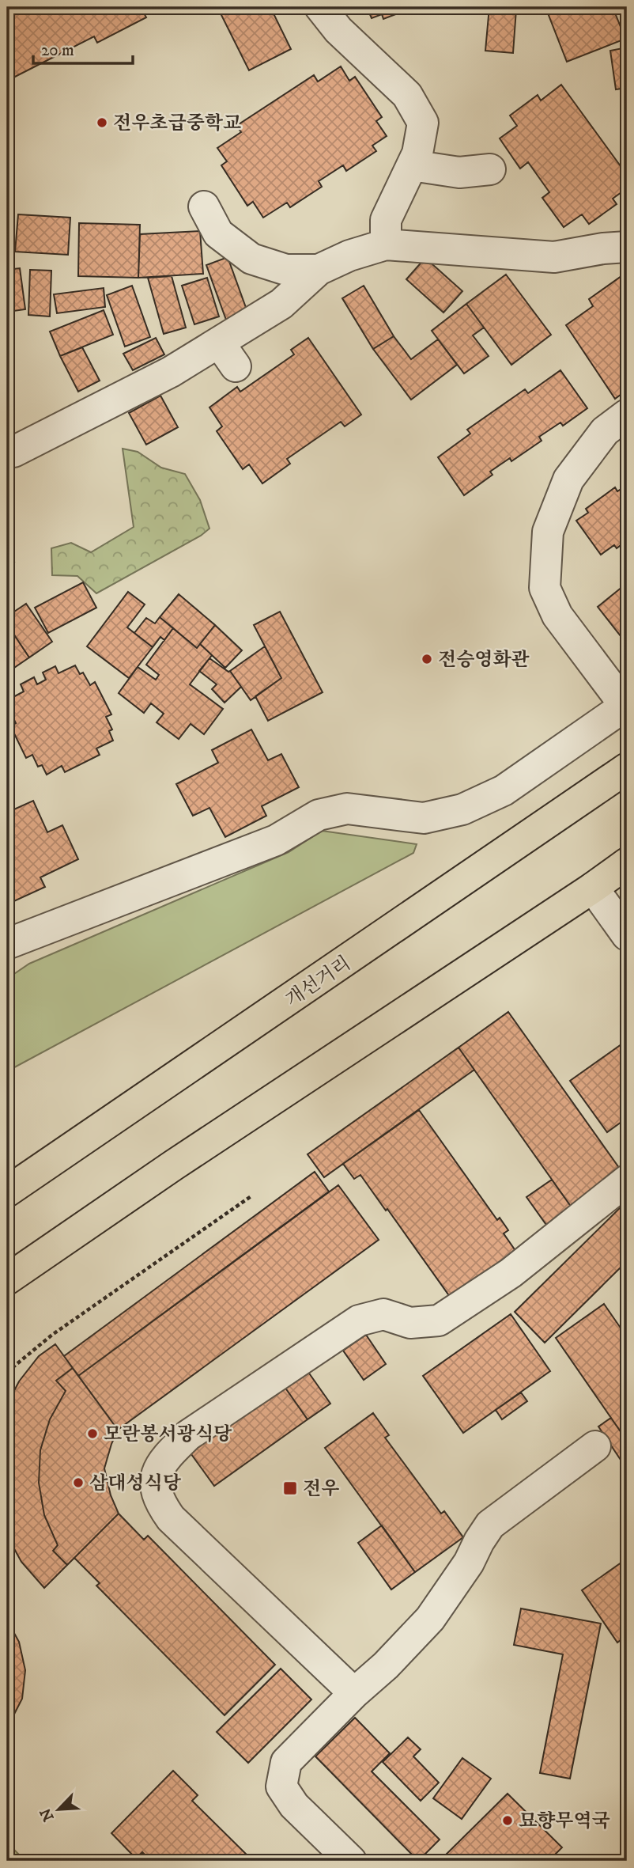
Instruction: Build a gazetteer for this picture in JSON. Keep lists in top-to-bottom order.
{
  "streets": {
    "main road": ["개선거리"]
  },
  "places": {
    "other": [
      "전우초급중학교",
      "전승영화관",
      "모란봉서광식당",
      "삼대성식당",
      "묘향무역국"
    ],
    "transit": ["전우"]
  },
  "scale_bar": "20 m",
  "north": "bottom left"
}
